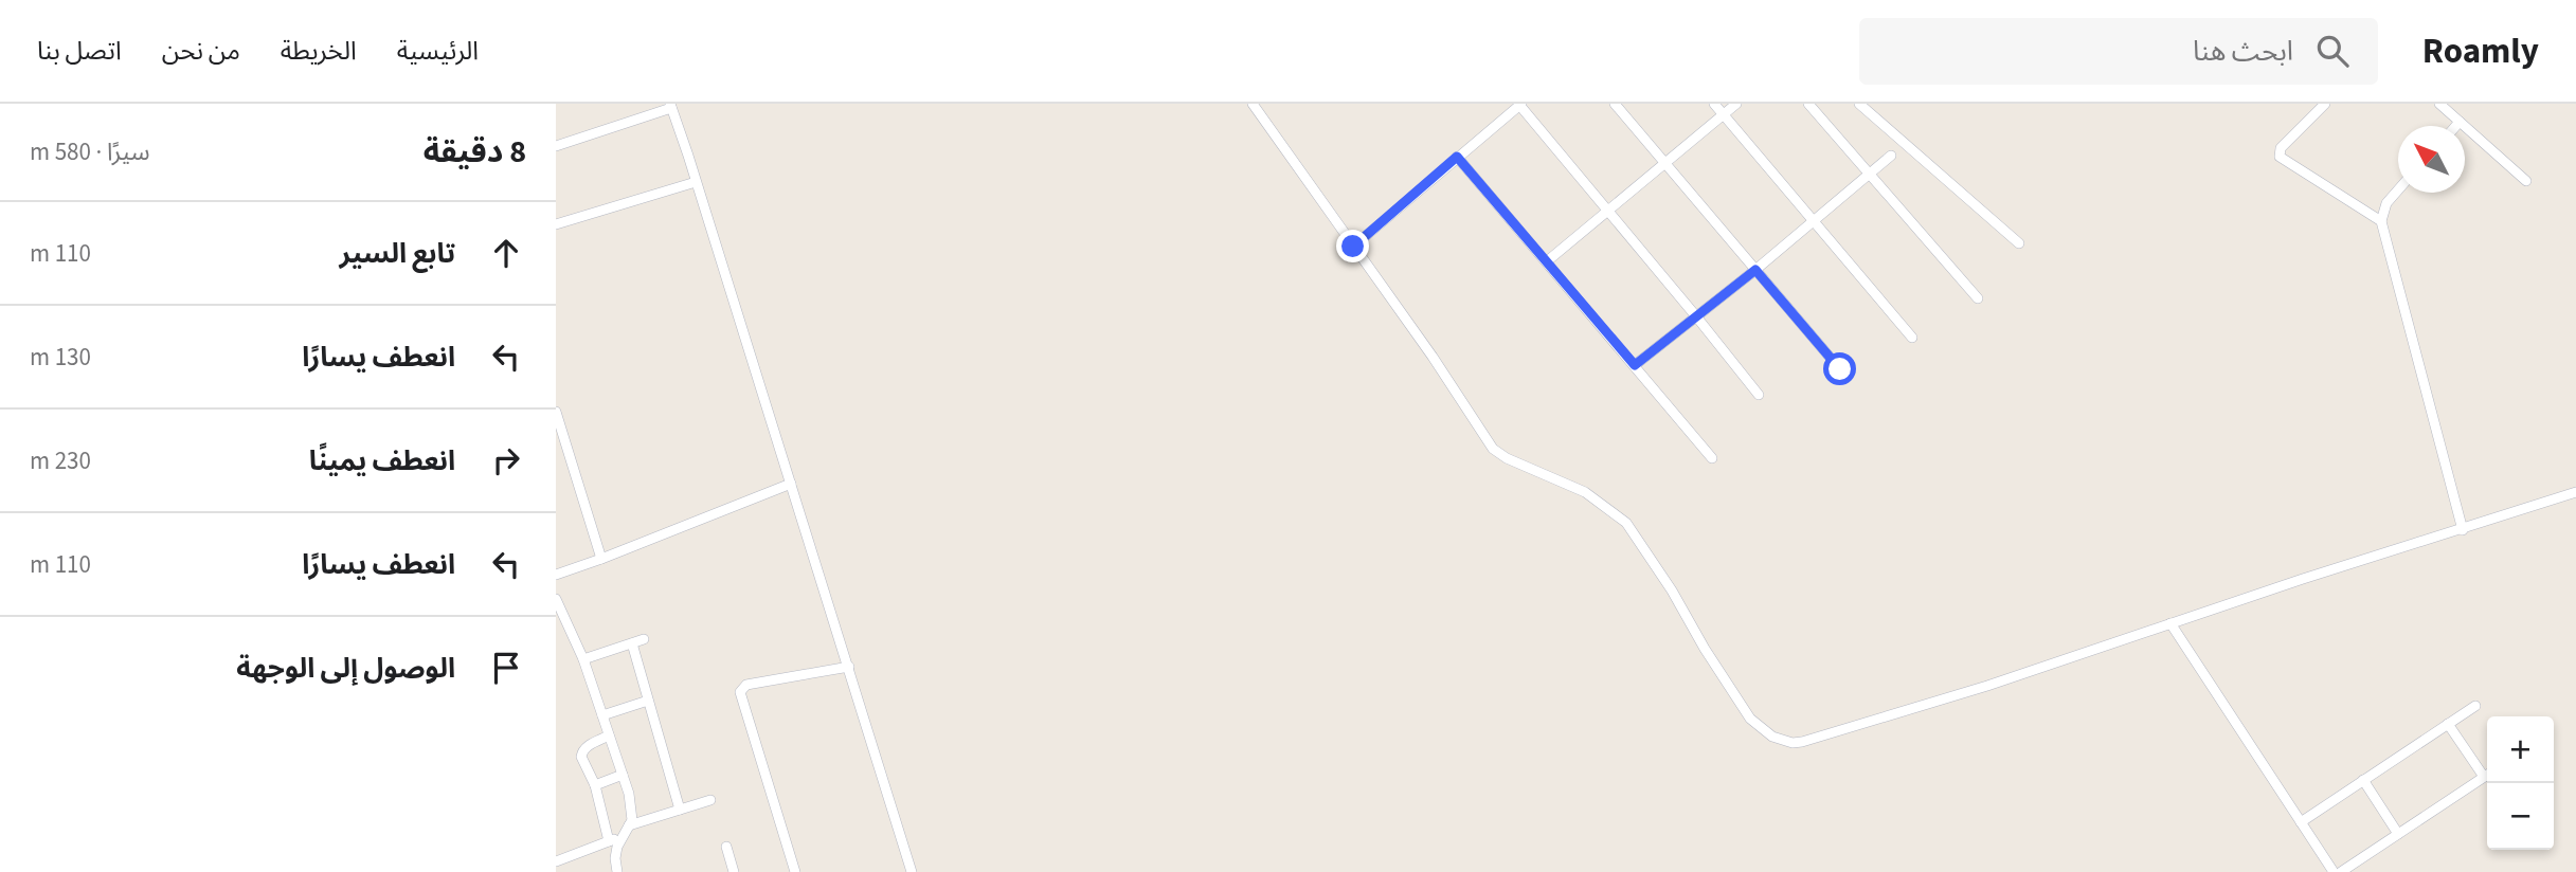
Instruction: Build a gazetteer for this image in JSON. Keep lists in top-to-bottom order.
{
  "north": "top left",
  "page": {
    "header": "Roamly",
    "search": "ابحث هنا",
    "nav": [
      "الرئيسية",
      "الخريطة",
      "من نحن",
      "اتصل بنا"
    ],
    "heading": ["8 دقيقة", "سيرًا · 580 m"],
    "list": [
      ["تابع السير", "110 m"],
      ["انعطف يسارًا", "130 m"],
      ["انعطف يمينًا", "230 m"],
      ["انعطف يسارًا", "110 m"],
      "الوصول إلى الوجهة"
    ],
    "map_buttons": ["+", "−"]
  }
}
